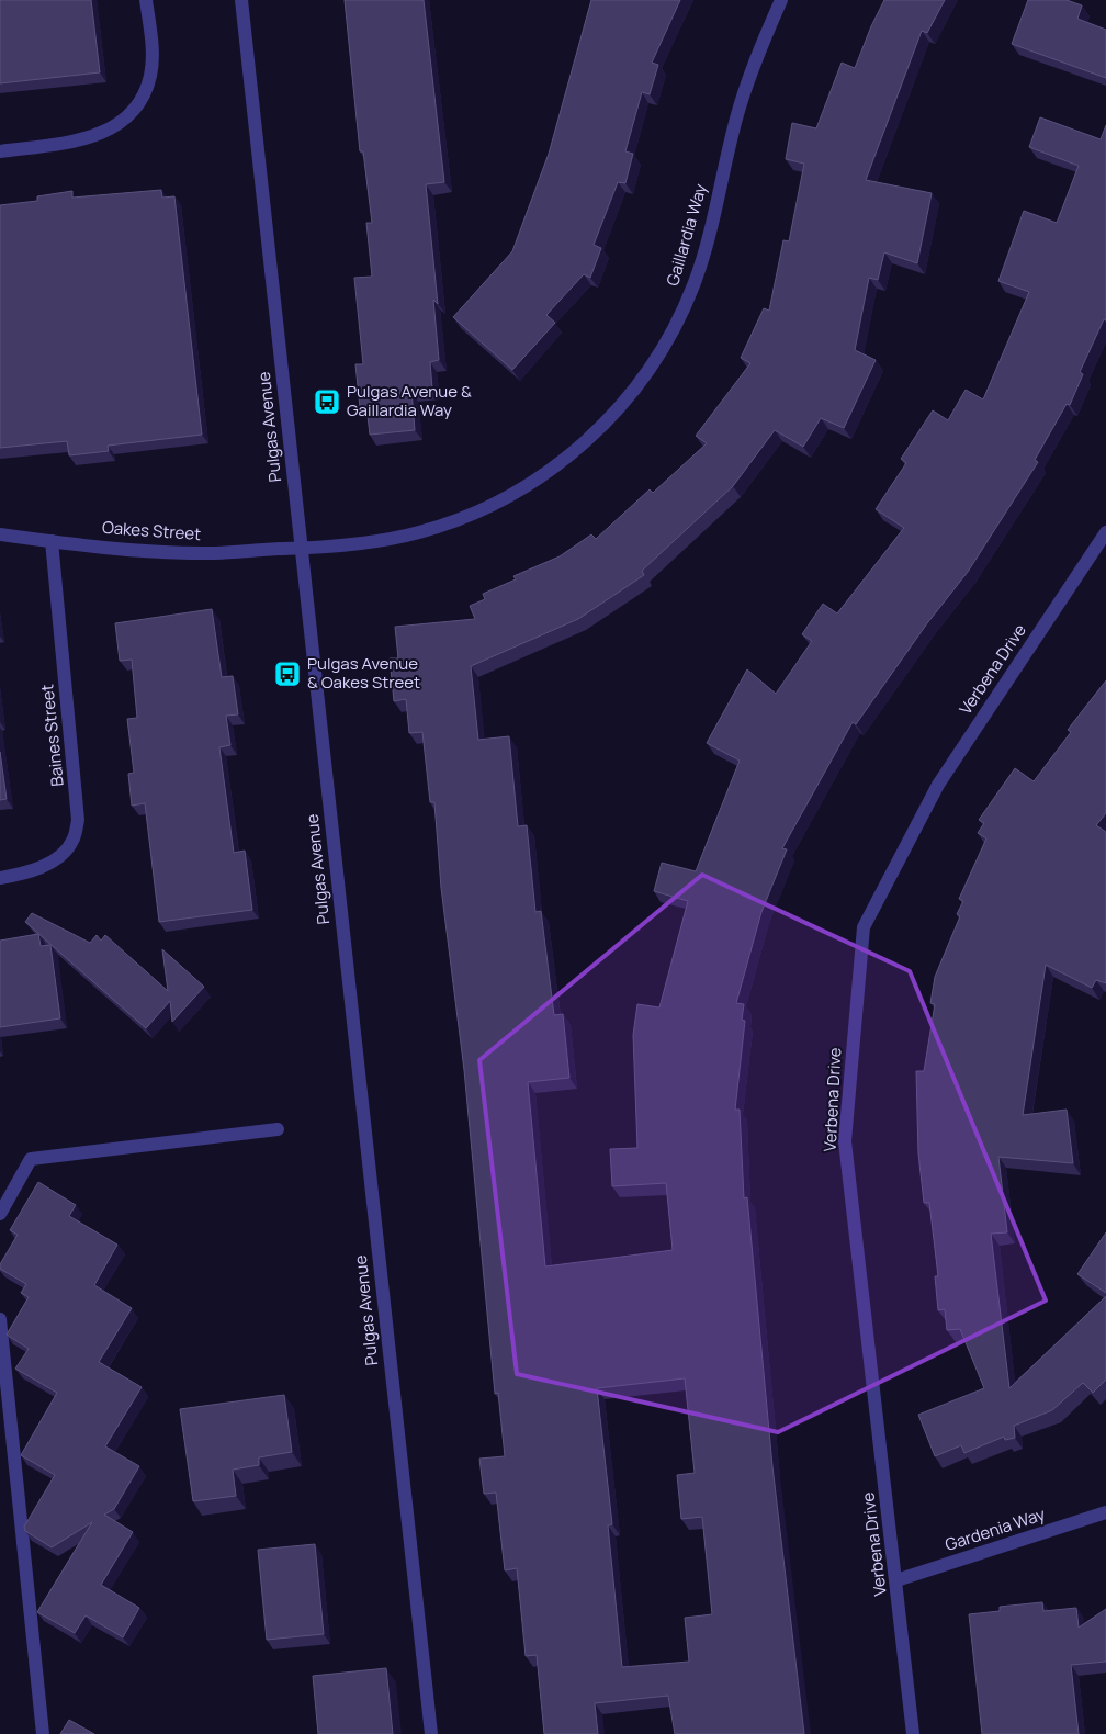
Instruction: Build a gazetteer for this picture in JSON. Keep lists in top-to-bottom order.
{
  "streets": {
    "street": [
      "Gaillardia Way",
      "Pulgas Avenue",
      "Oakes Street",
      "Verbena Drive",
      "Baines Street",
      "Gardenia Way"
    ]
  },
  "crossings": [
    ["Gaillardia Way", "Pulgas Avenue"],
    ["Gaillardia Way", "Oakes Street"],
    ["Pulgas Avenue", "Oakes Street"],
    ["Oakes Street", "Baines Street"],
    ["Verbena Drive", "Gardenia Way"]
  ],
  "places": {
    "bus stop": ["Pulgas Avenue & Gaillardia Way", "Pulgas Avenue & Oakes Street"]
  }
}
